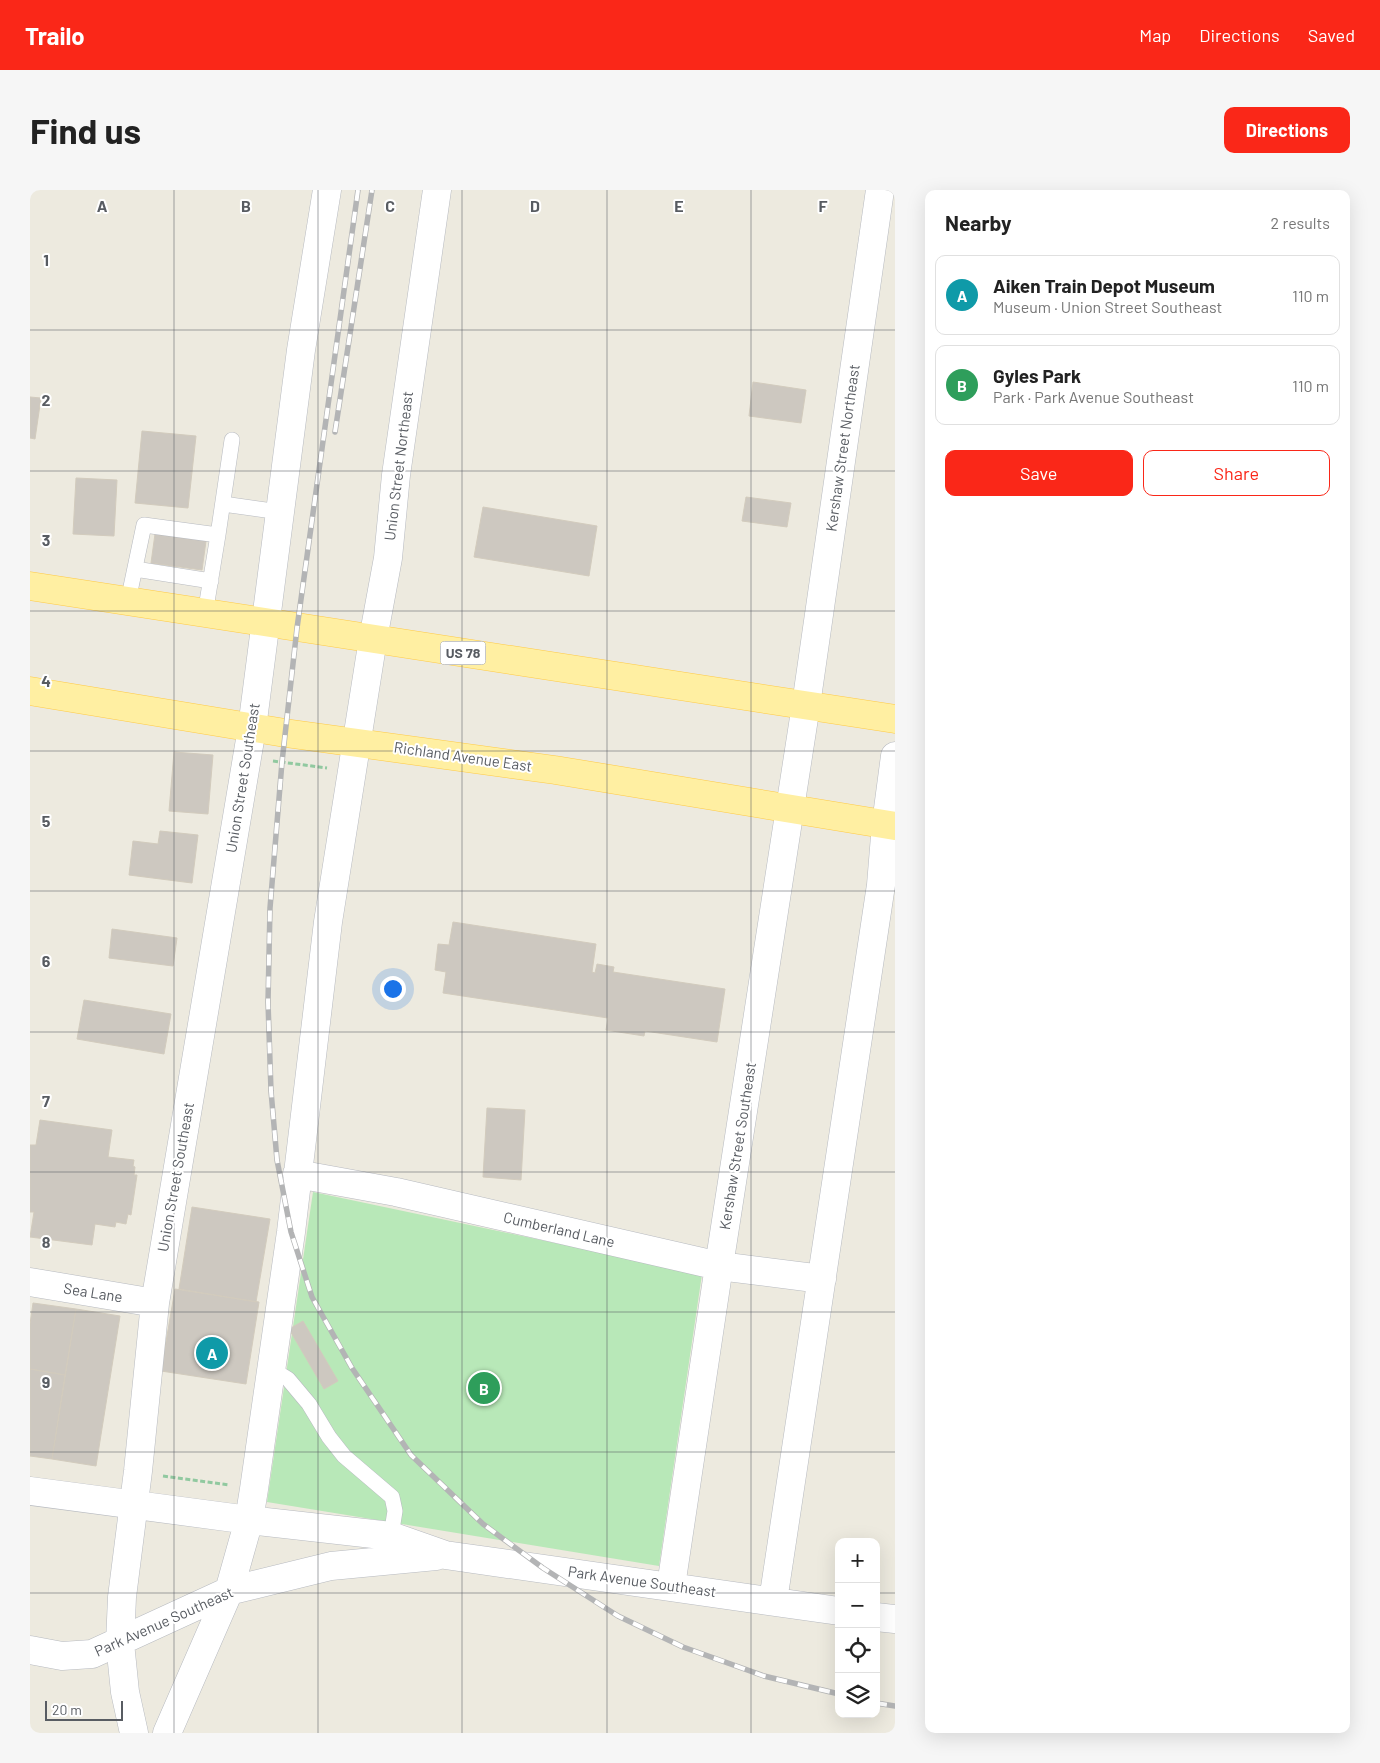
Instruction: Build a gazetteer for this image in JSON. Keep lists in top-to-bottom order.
{
  "streets": {
    "main road": ["US 78", "Richland Avenue East"],
    "street": [
      "Kershaw Street Northeast",
      "Union Street Northeast",
      "Union Street Southeast",
      "Kershaw Street Southeast",
      "Cumberland Lane",
      "Sea Lane",
      "Park Avenue Southeast"
    ]
  },
  "crossings": [
    ["Kershaw Street Northeast", "US 78"],
    ["Kershaw Street Northeast", "Kershaw Street Southeast"],
    ["Union Street Northeast", "US 78"],
    ["Union Street Northeast", "Richland Avenue East"],
    ["US 78", "Union Street Southeast"],
    ["US 78", "Kershaw Street Southeast"],
    ["Richland Avenue East", "Union Street Southeast"],
    ["Richland Avenue East", "Kershaw Street Southeast"],
    ["Union Street Southeast", "Sea Lane"],
    ["Union Street Southeast", "Park Avenue Southeast"],
    ["Kershaw Street Southeast", "Cumberland Lane"],
    ["Kershaw Street Southeast", "Park Avenue Southeast"]
  ],
  "scale_bar": "20 m",
  "page": {
    "header": "Trailo",
    "nav": ["Map", "Directions", "Saved"],
    "buttons": [
      "Directions",
      ["Save", "Share"]
    ],
    "title": "Find us",
    "heading": ["Nearby", "2 results"],
    "list": [
      {
        "mark": "A",
        "name": "Aiken Train Depot Museum",
        "note": "Museum · Union Street Southeast",
        "value": "110 m"
      },
      {
        "mark": "B",
        "name": "Gyles Park",
        "note": "Park · Park Avenue Southeast",
        "value": "110 m"
      }
    ],
    "pins": ["A", "B"],
    "map_buttons": ["+", "−"],
    "scale": "20 m"
  },
  "grid": {
    "columns": [
      "A",
      "B",
      "C",
      "D",
      "E",
      "F"
    ],
    "rows": [
      "1",
      "2",
      "3",
      "4",
      "5",
      "6",
      "7",
      "8",
      "9"
    ]
  }
}
